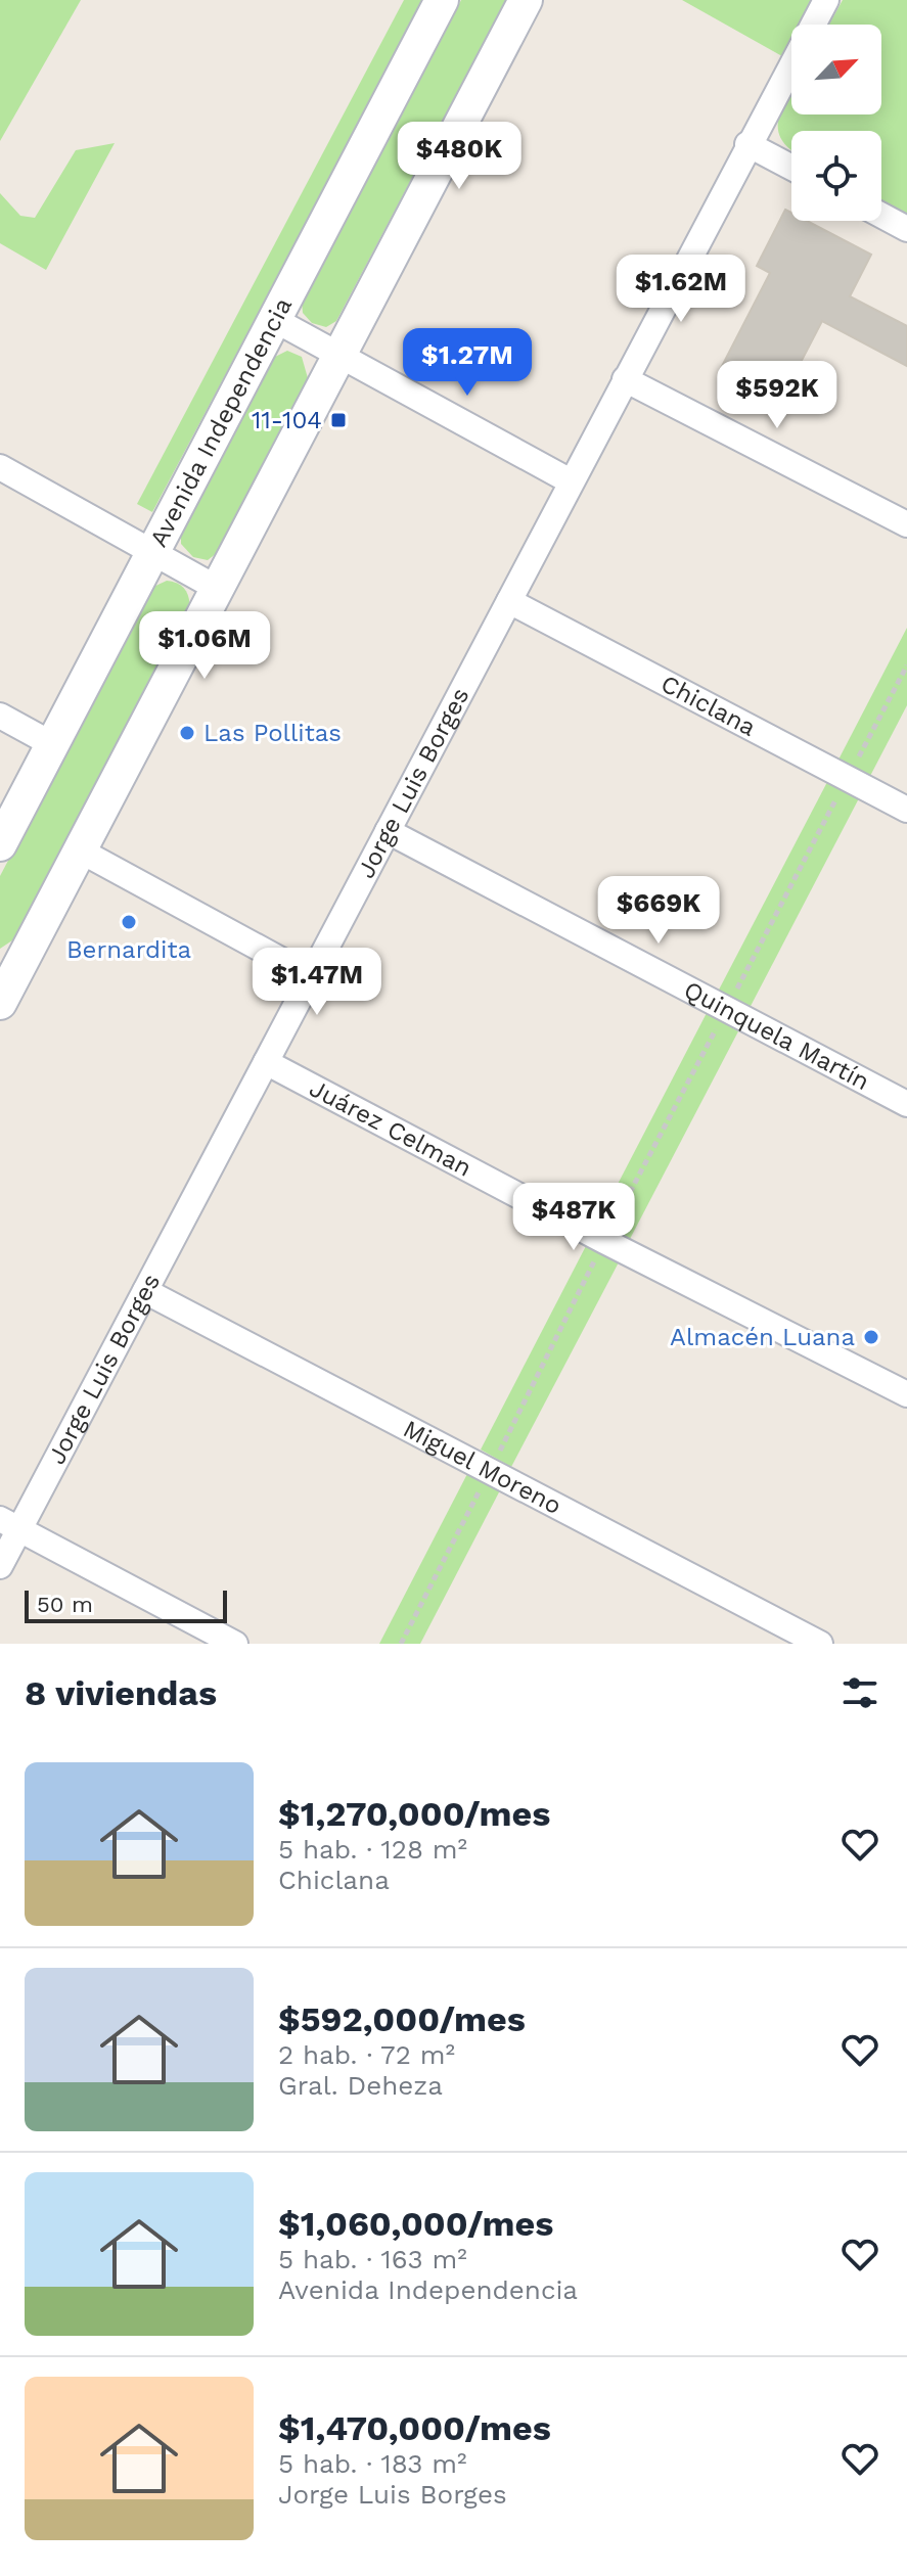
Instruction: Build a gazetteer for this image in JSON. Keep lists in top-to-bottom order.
{
  "streets": {
    "main road": ["Avenida Independencia"],
    "street": [
      "Chiclana",
      "Jorge Luis Borges",
      "Quinquela Martín",
      "Juárez Celman",
      "Miguel Moreno"
    ]
  },
  "crossings": [
    ["Chiclana", "Jorge Luis Borges"],
    ["Jorge Luis Borges", "Quinquela Martín"],
    ["Jorge Luis Borges", "Juárez Celman"],
    ["Jorge Luis Borges", "Miguel Moreno"]
  ],
  "places": {
    "transit": ["11-104"],
    "other": ["Las Pollitas", "Bernardita", "Almacén Luana"]
  },
  "scale_bar": "50 m",
  "north": "top right",
  "page": {
    "price": [
      "$480K",
      "$1.62M",
      "$1.27M",
      "$592K",
      "$1.06M",
      "$669K",
      "$1.47M",
      "$487K"
    ],
    "scale": "50 m",
    "heading": "8 viviendas",
    "list": [
      {
        "name": "$1,270,000/mes",
        "note": "5 hab. · 128 m² · Chiclana"
      },
      {
        "name": "$592,000/mes",
        "note": "2 hab. · 72 m² · Gral. Deheza"
      },
      {
        "name": "$1,060,000/mes",
        "note": "5 hab. · 163 m² · Avenida Independencia"
      },
      {
        "name": "$1,470,000/mes",
        "note": "5 hab. · 183 m² · Jorge Luis Borges"
      }
    ]
  }
}
